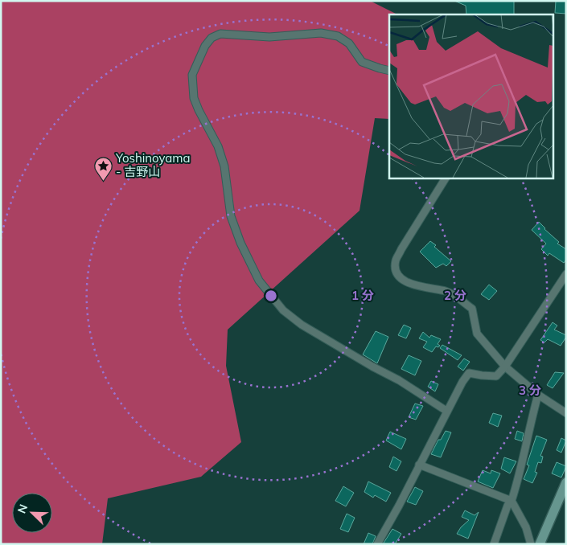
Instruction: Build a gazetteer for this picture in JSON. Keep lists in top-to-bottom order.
{
  "places": {
    "place": ["Yoshinoyama - 吉野山"]
  },
  "north": "top left",
  "rings": ["1 分", "2 分", "3 分"]
}
